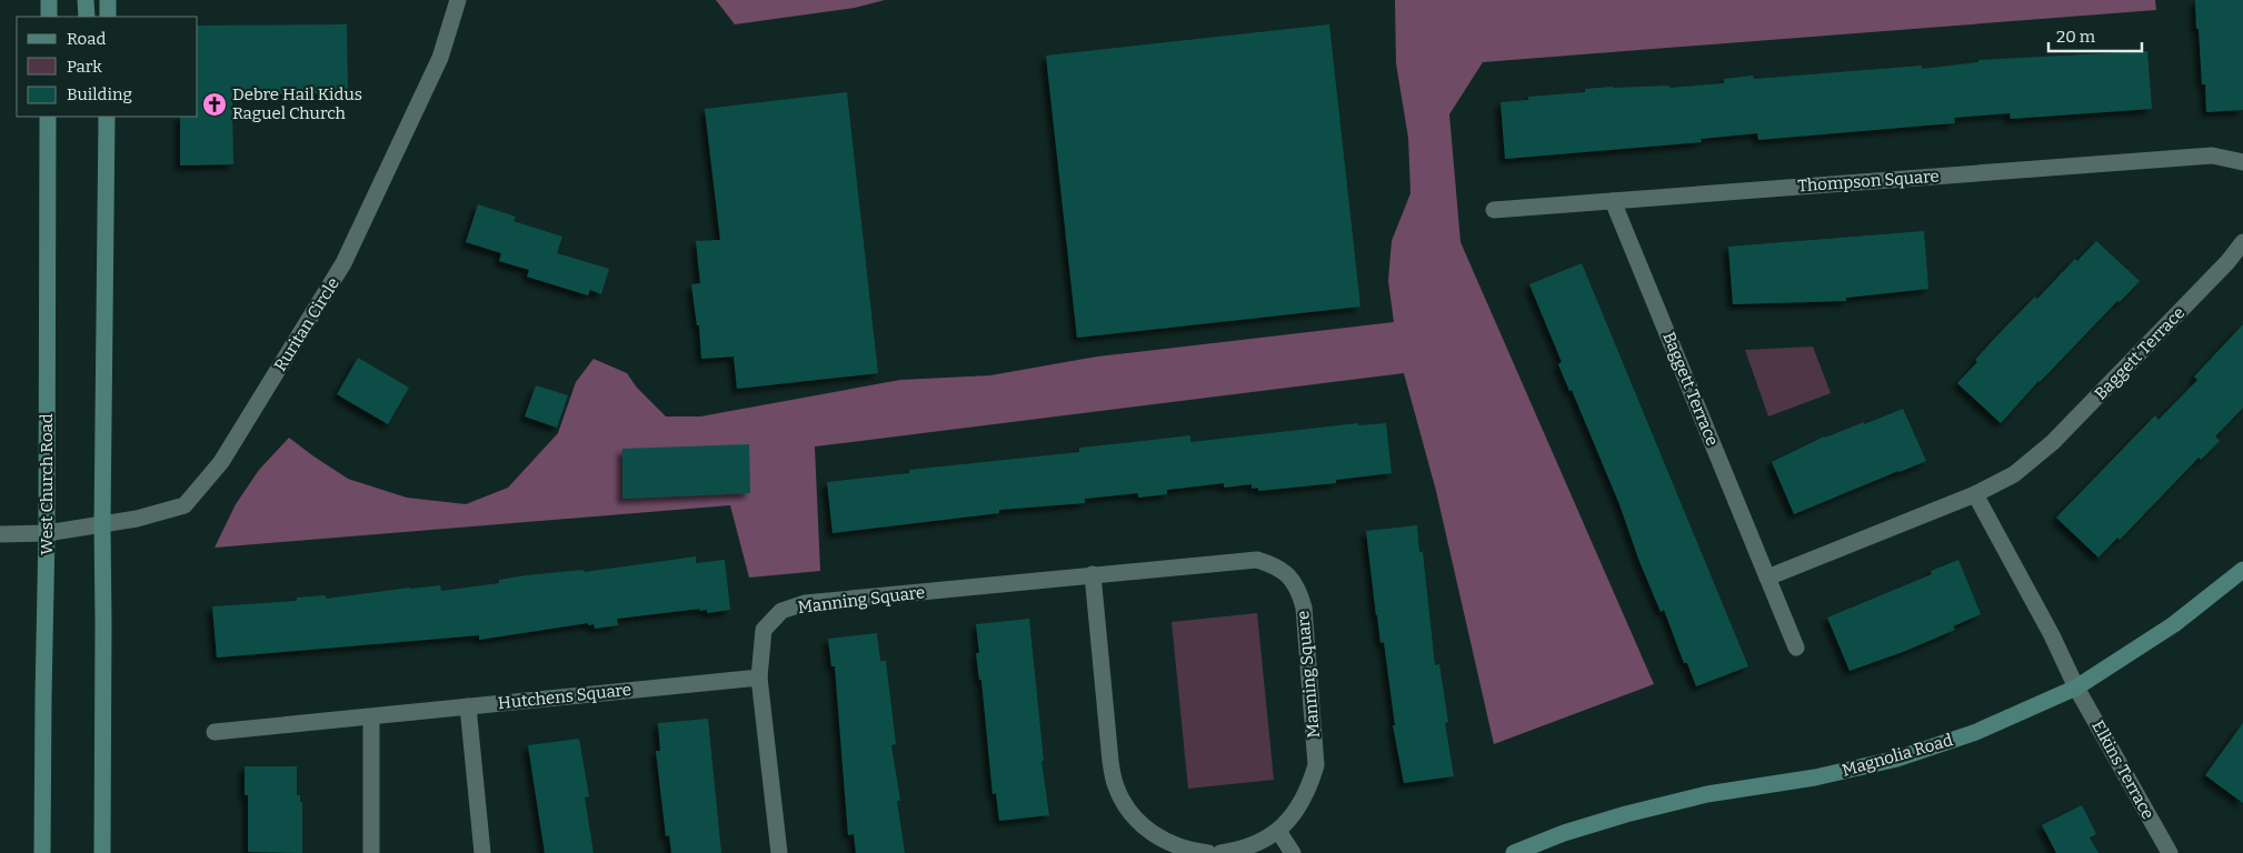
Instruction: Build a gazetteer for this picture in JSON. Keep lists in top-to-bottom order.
{
  "streets": {
    "main road": ["West Church Road", "Magnolia Road"],
    "street": [
      "Thompson Square",
      "Ruritan Circle",
      "Baggett Terrace",
      "Manning Square",
      "Hutchens Square",
      "Elkins Terrace"
    ]
  },
  "crossings": [
    ["Thompson Square", "Baggett Terrace"],
    ["Ruritan Circle", "West Church Road"],
    ["Manning Square", "Hutchens Square"],
    ["Magnolia Road", "Elkins Terrace"]
  ],
  "places": {
    "church": ["Debre Hail Kidus Raguel Church"]
  },
  "legend": ["Road", "Park", "Building"],
  "scale_bar": "20 m"
}
